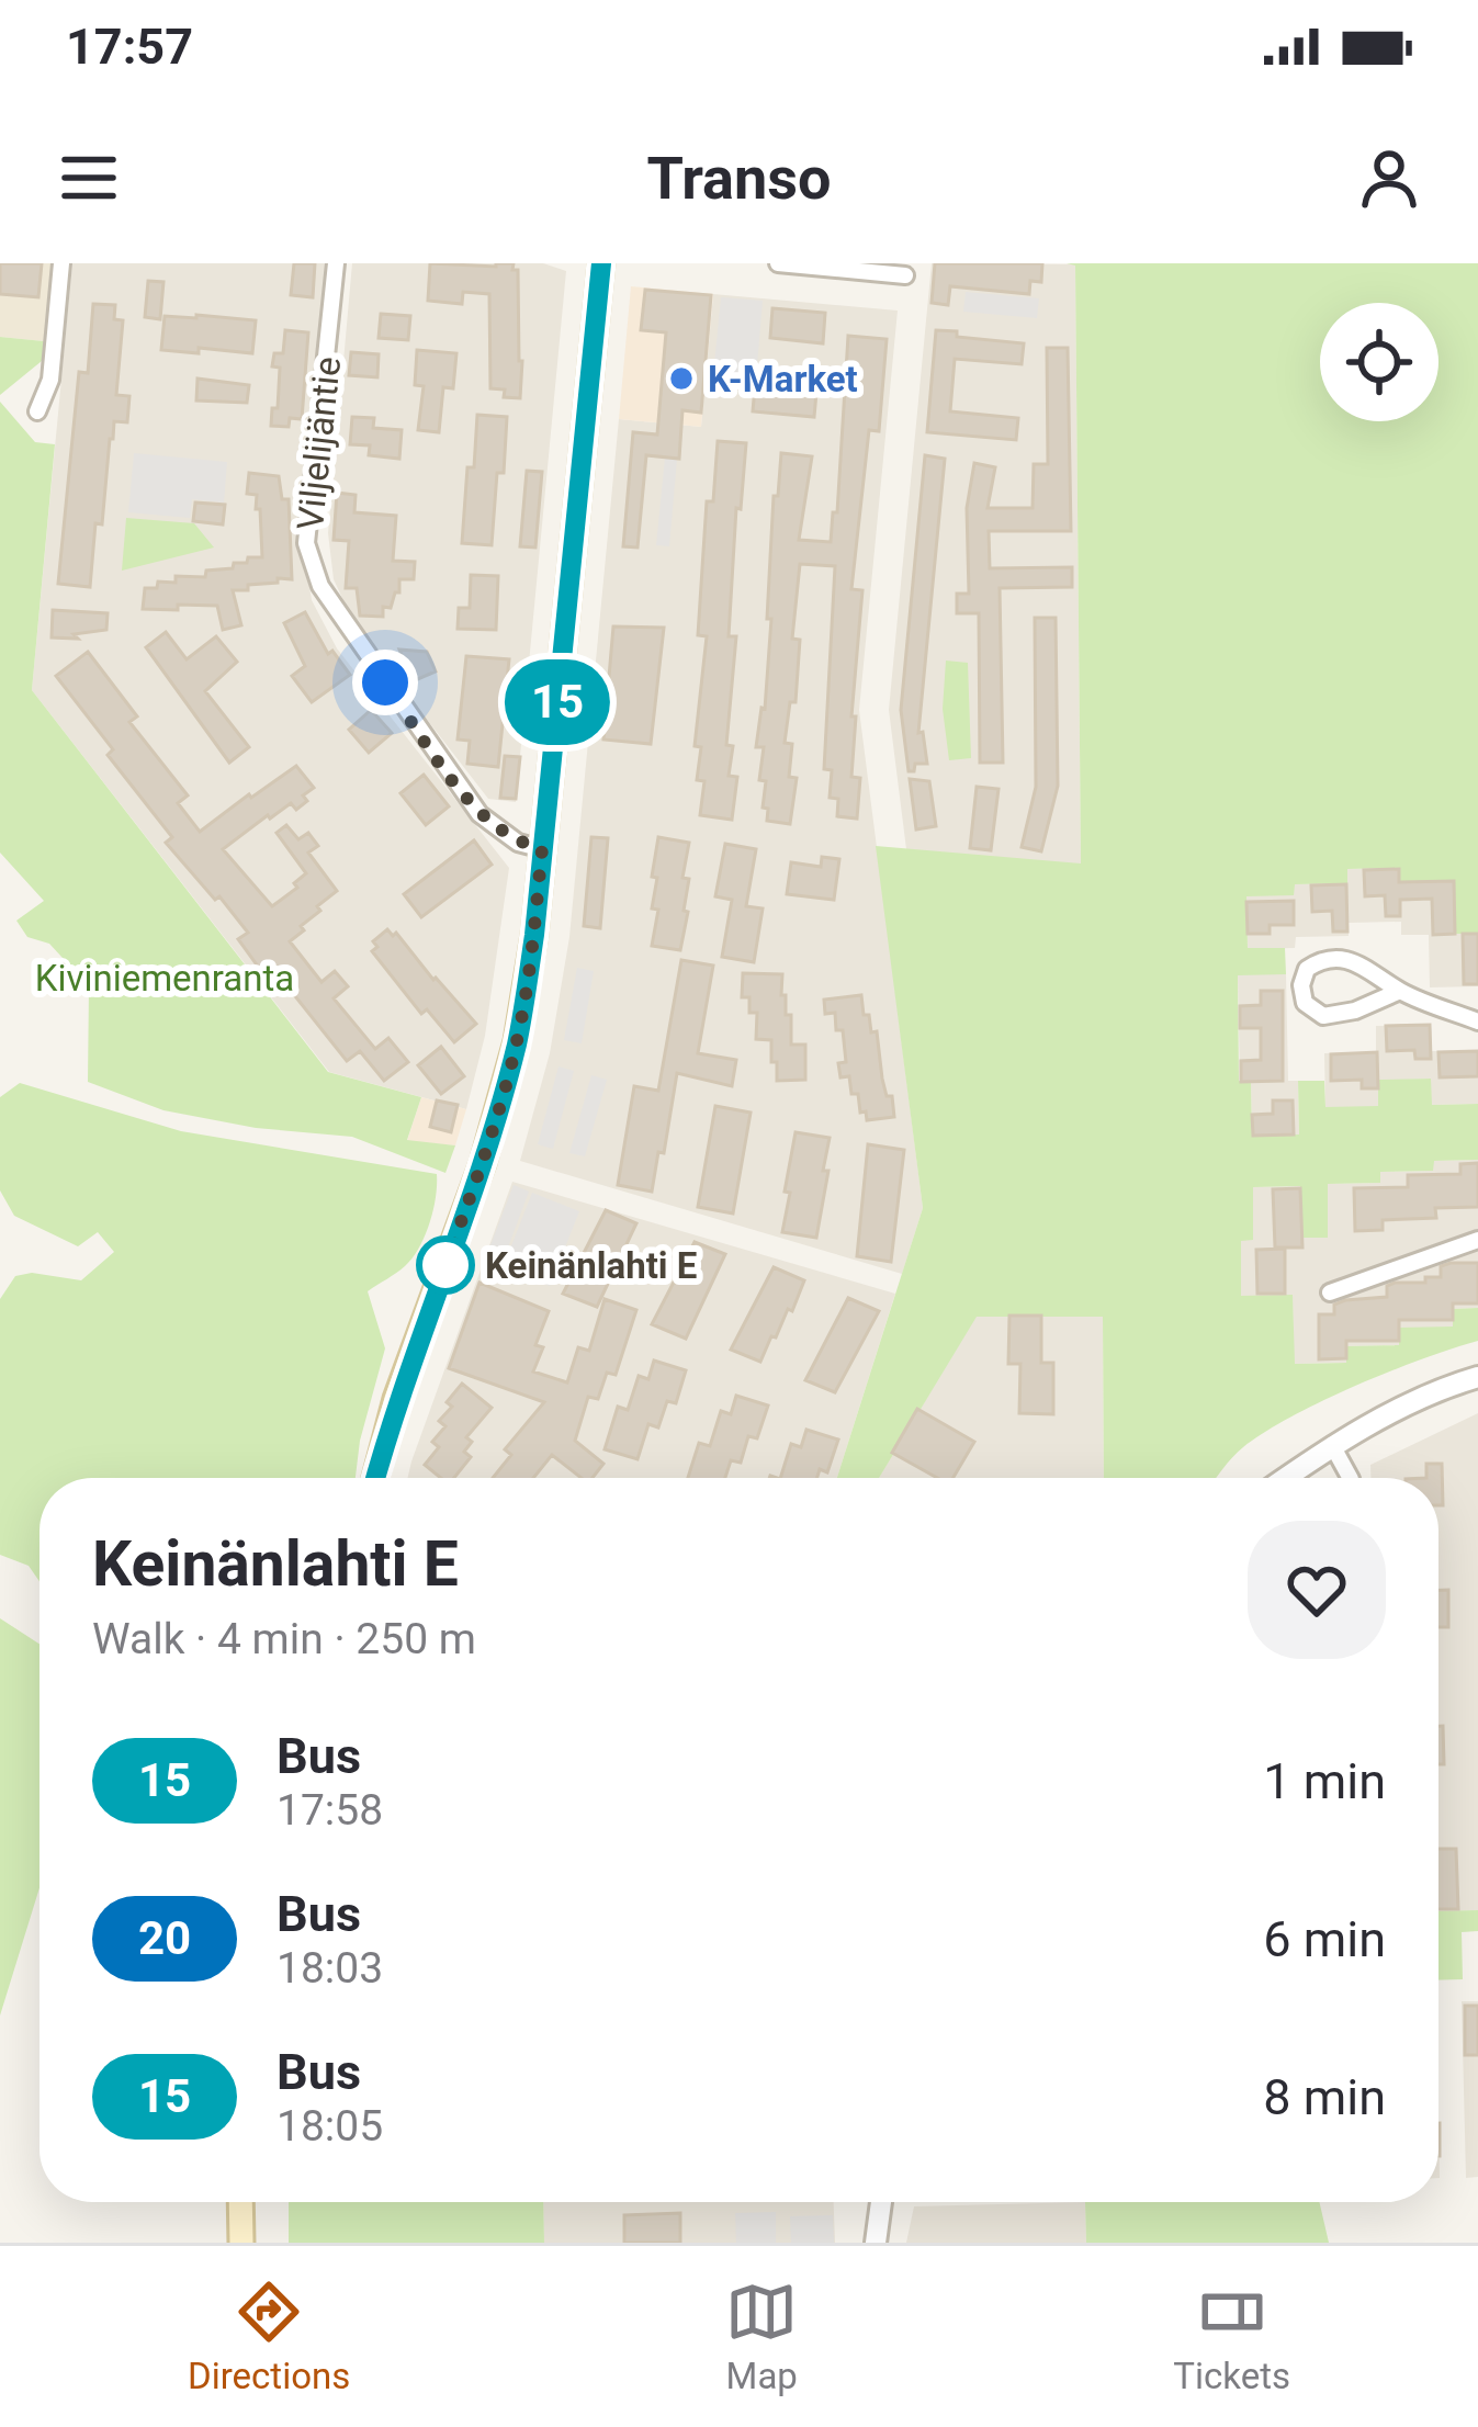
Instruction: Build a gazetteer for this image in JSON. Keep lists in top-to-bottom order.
{
  "streets": {
    "street": ["Viljelijäntie"]
  },
  "parks": ["Kiviniemenranta"],
  "places": ["K-Market", "Keinänlahti E"],
  "lines": ["bus line 15"],
  "page": {
    "status": "17:57",
    "header": "Transo",
    "on_map": "15",
    "heading": ["Keinänlahti E", "Walk · 4 min · 250 m"],
    "list": [
      {
        "mark": "15",
        "name": "Bus",
        "note": "17:58",
        "value": "1 min"
      },
      {
        "mark": "20",
        "name": "Bus",
        "note": "18:03",
        "value": "6 min"
      },
      {
        "mark": "15",
        "name": "Bus",
        "note": "18:05",
        "value": "8 min"
      }
    ],
    "tabs": ["Directions", "Map", "Tickets"]
  }
}
